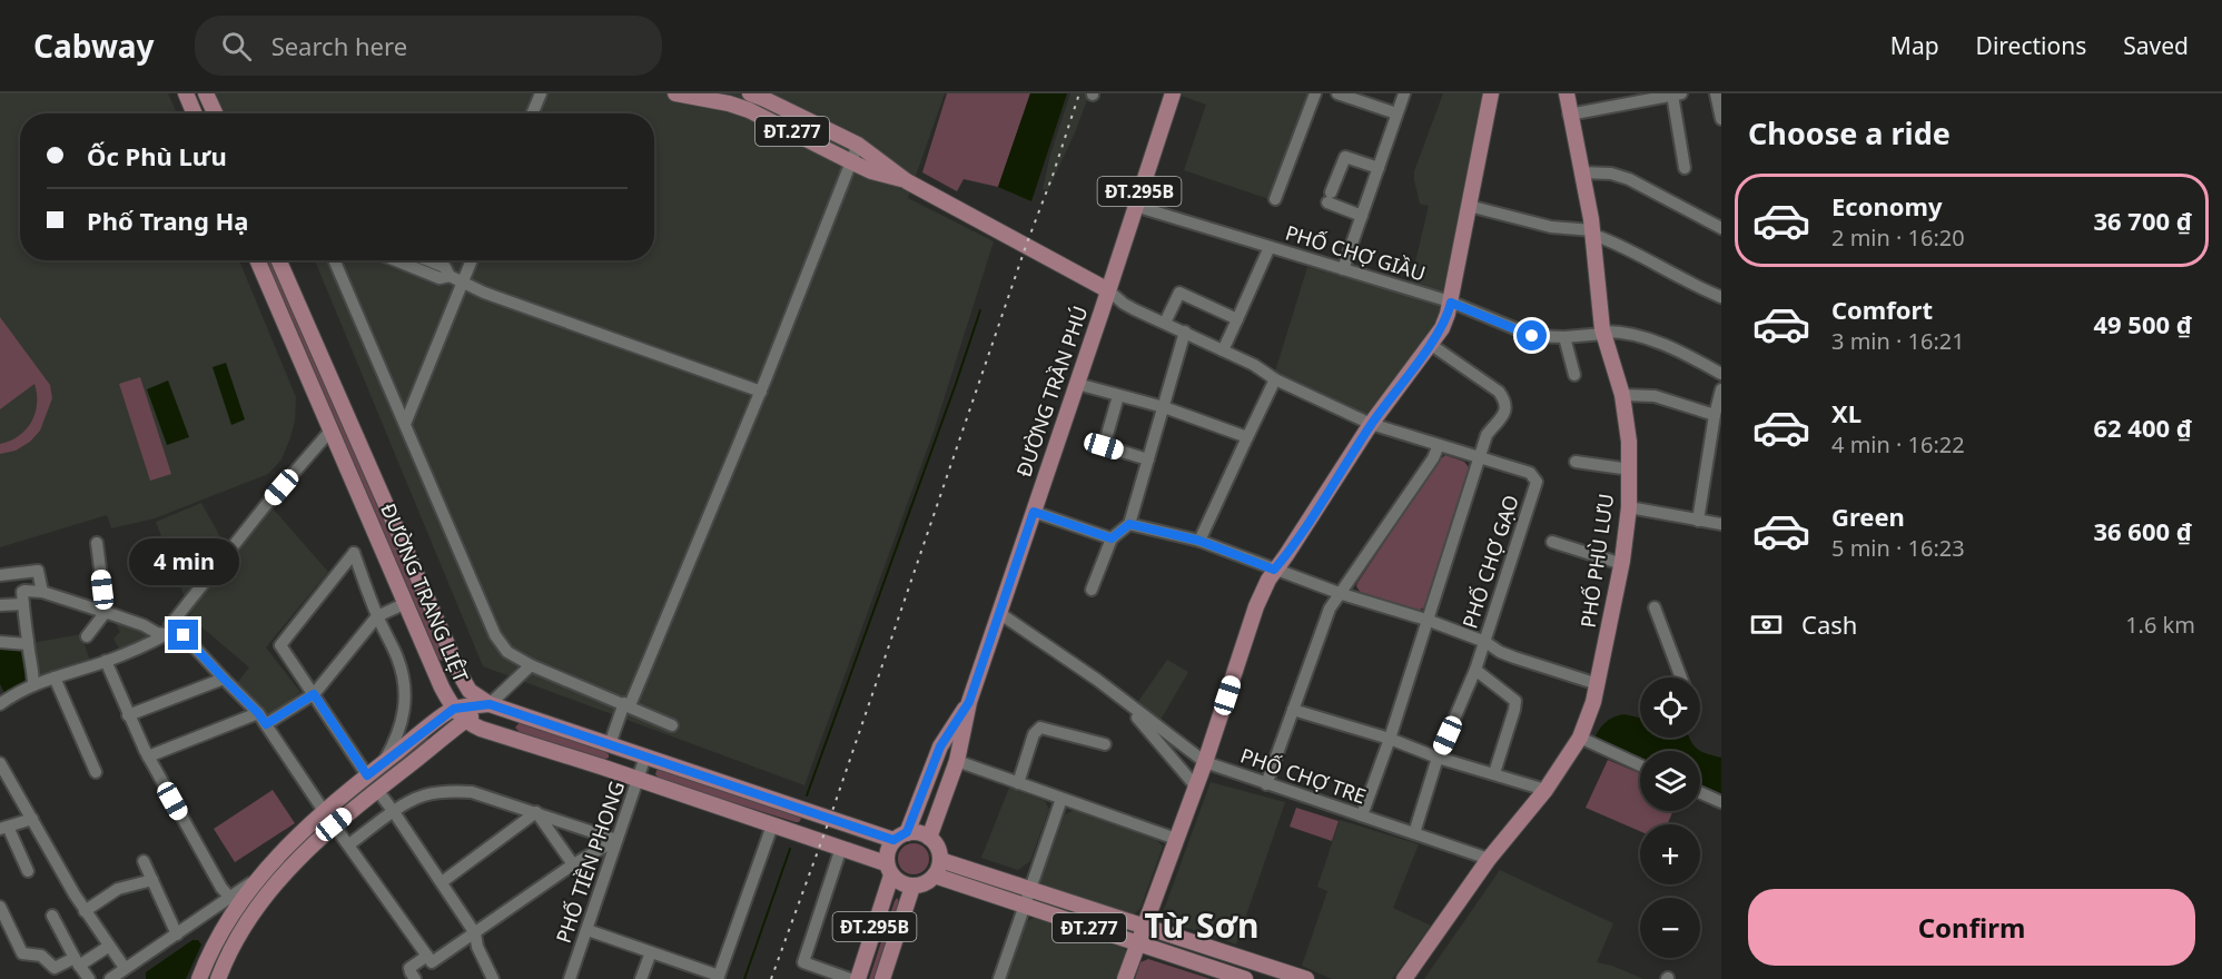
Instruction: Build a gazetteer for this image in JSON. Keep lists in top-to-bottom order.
{
  "streets": {
    "main road": [
      "ĐT.277",
      "ĐT.295B",
      "ĐƯỜNG TRẦN PHÚ",
      "PHỐ PHÙ LƯU",
      "ĐƯỜNG TRANG LIỆT"
    ],
    "street": [
      "PHỐ CHỢ GIẦU",
      "PHỐ CHỢ GẠO",
      "PHỐ CHỢ TRE",
      "PHỐ TIỀN PHONG"
    ]
  },
  "crossings": [
    ["ĐT.277", "ĐT.295B"],
    ["ĐT.277", "ĐƯỜNG TRẦN PHÚ"],
    ["ĐT.277", "PHỐ CHỢ GẠO"],
    ["ĐT.277", "ĐƯỜNG TRANG LIỆT"],
    ["ĐT.295B", "ĐƯỜNG TRẦN PHÚ"],
    ["ĐT.295B", "ĐƯỜNG TRANG LIỆT"],
    ["PHỐ CHỢ GIẦU", "ĐƯỜNG TRẦN PHÚ"],
    ["PHỐ CHỢ GIẦU", "PHỐ PHÙ LƯU"],
    ["ĐƯỜNG TRẦN PHÚ", "PHỐ CHỢ GẠO"],
    ["ĐƯỜNG TRẦN PHÚ", "ĐƯỜNG TRANG LIỆT"],
    ["ĐƯỜNG TRẦN PHÚ", "PHỐ CHỢ TRE"],
    ["PHỐ PHÙ LƯU", "PHỐ CHỢ TRE"],
    ["PHỐ CHỢ GẠO", "PHỐ CHỢ TRE"],
    ["ĐƯỜNG TRANG LIỆT", "PHỐ TIỀN PHONG"]
  ],
  "districts": ["Từ Sơn"],
  "page": {
    "header": "Cabway",
    "search": "Search here",
    "nav": ["Map", "Directions", "Saved"],
    "heading": "Choose a ride",
    "banner": ["Ốc Phù Lưu", "Phố Trang Hạ"],
    "list": [
      {
        "name": "Economy",
        "note": "2 min · 16:20",
        "value": "36 700 ₫"
      },
      {
        "name": "Comfort",
        "note": "3 min · 16:21",
        "value": "49 500 ₫"
      },
      {
        "name": "XL",
        "note": "4 min · 16:22",
        "value": "62 400 ₫"
      },
      {
        "name": "Green",
        "note": "5 min · 16:23",
        "value": "36 600 ₫"
      }
    ],
    "bubble": "4 min",
    "pay": ["Cash", "1.6 km"],
    "map_buttons": ["+", "−"],
    "buttons": "Confirm"
  }
}
